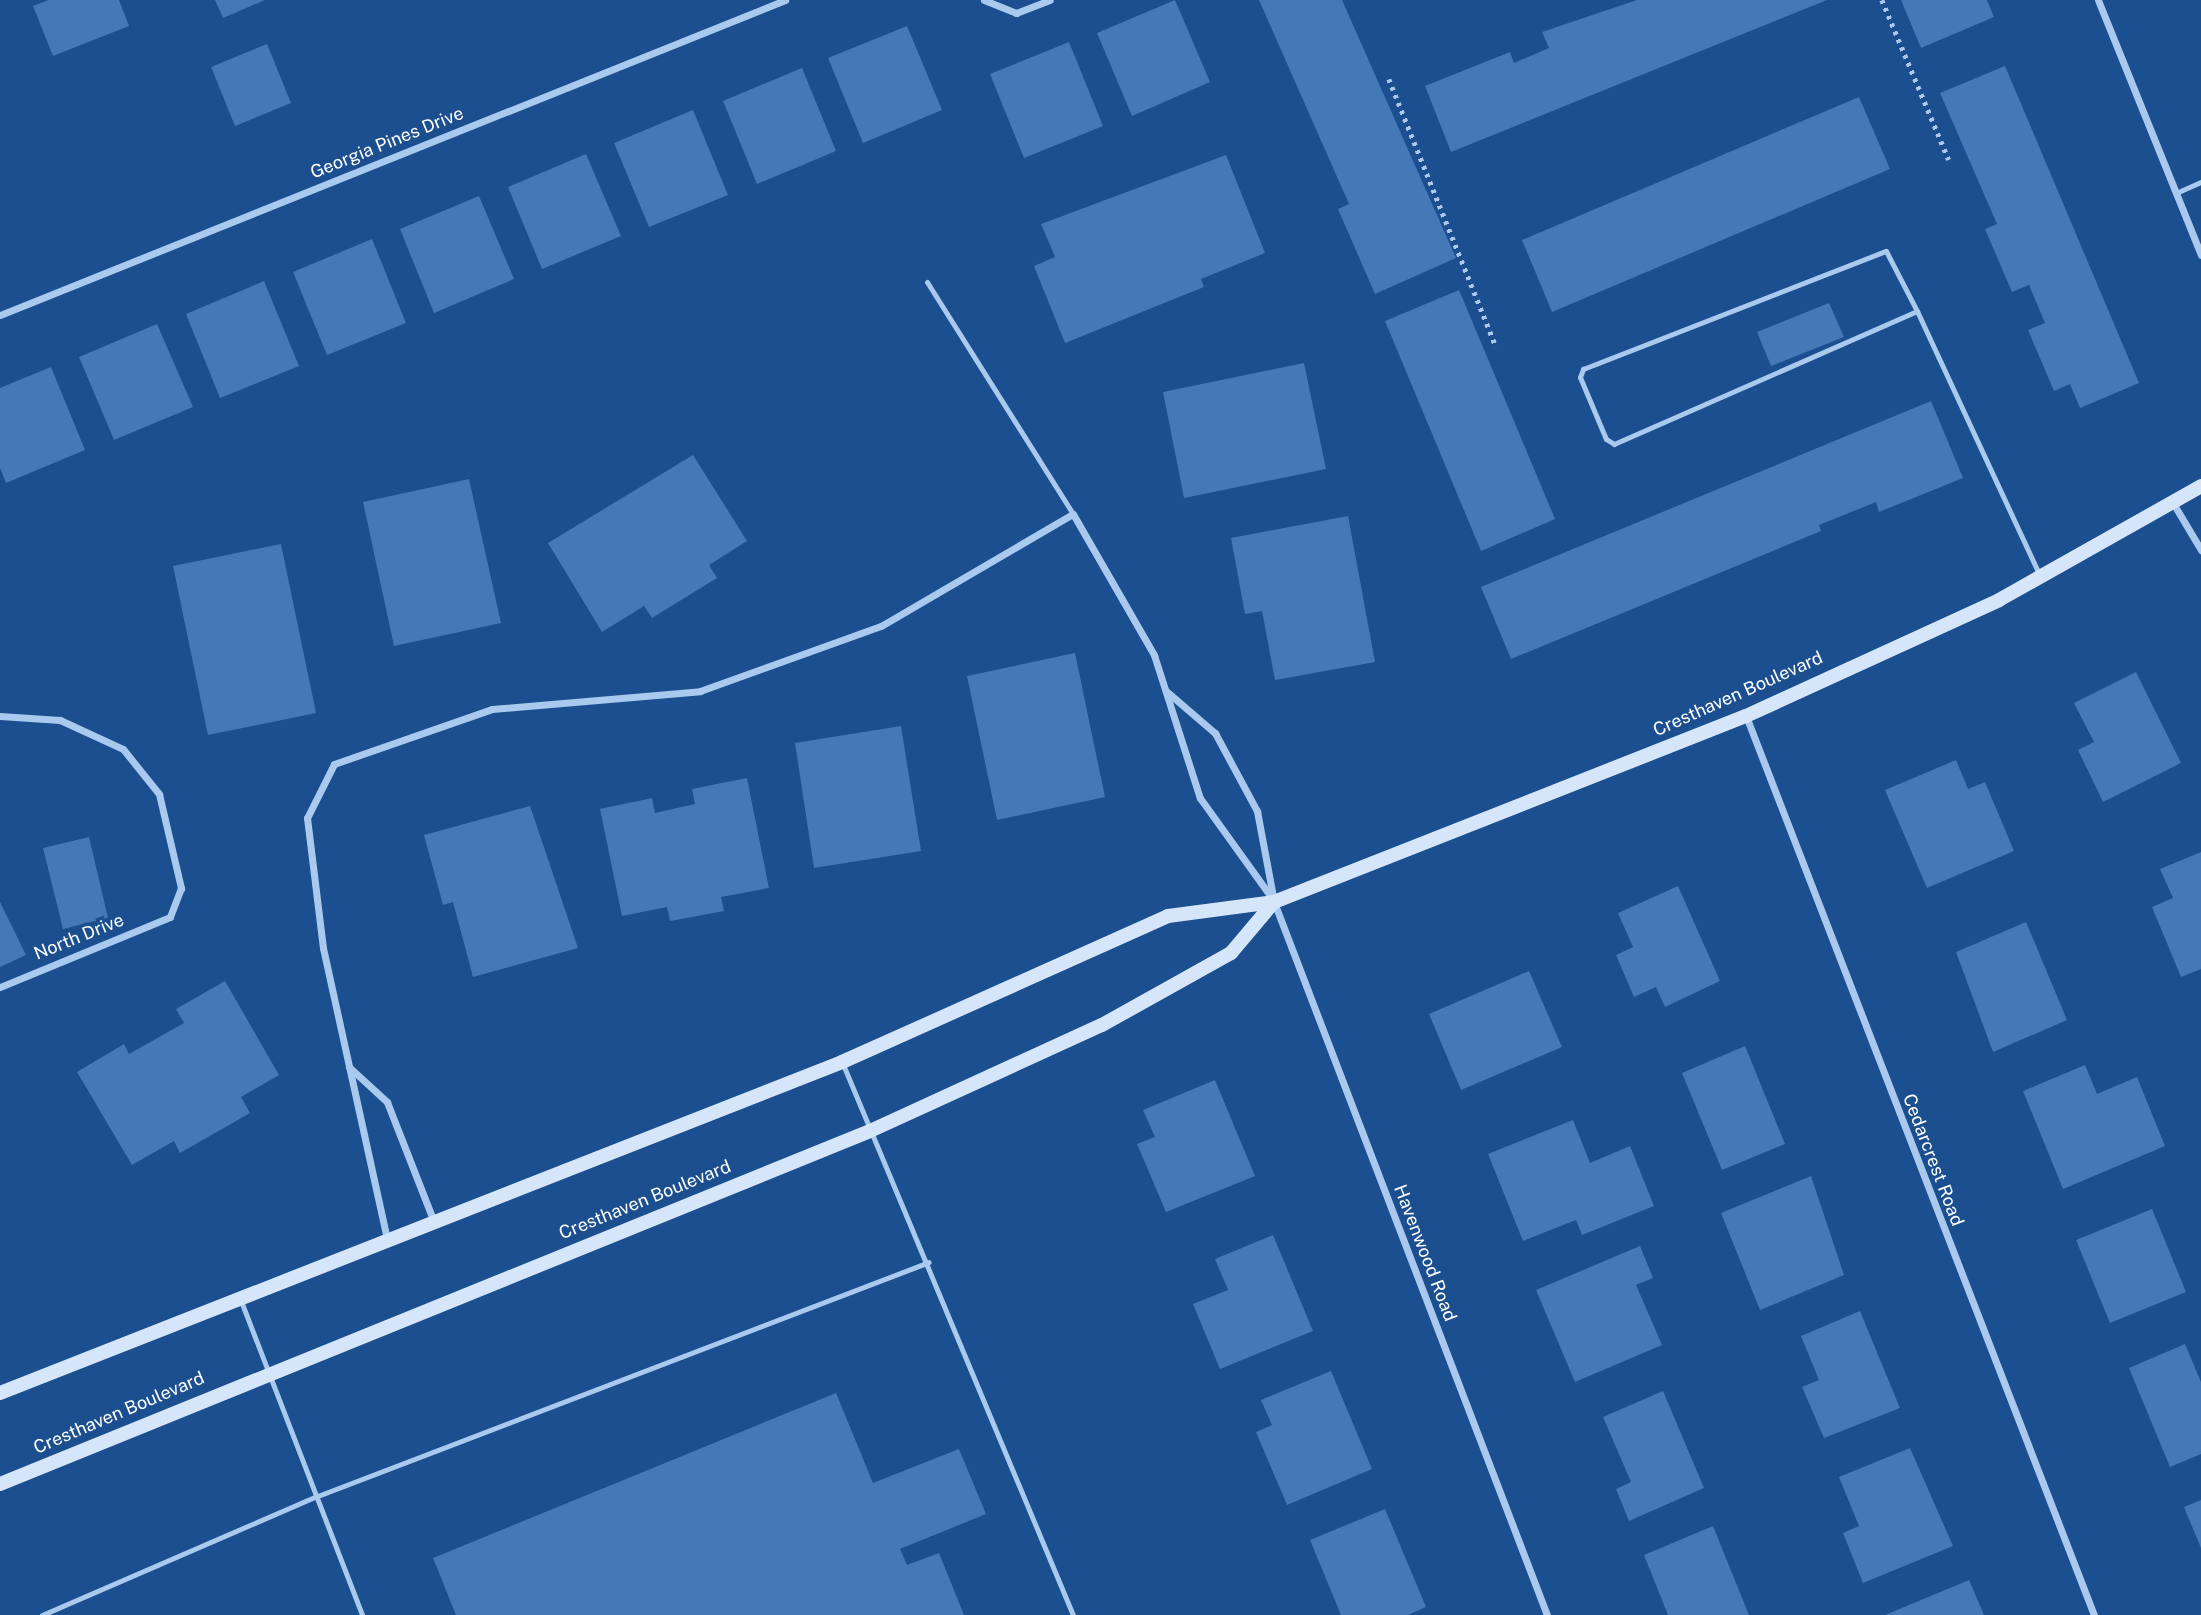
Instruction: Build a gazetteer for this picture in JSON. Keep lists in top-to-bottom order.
{
  "streets": {
    "street": [
      "Georgia Pines Drive",
      "Cresthaven Boulevard",
      "North Drive",
      "Cedarcrest Road",
      "Havenwood Road"
    ]
  },
  "crossings": [
    ["Cresthaven Boulevard", "Cedarcrest Road"],
    ["Cresthaven Boulevard", "Havenwood Road"]
  ]
}
